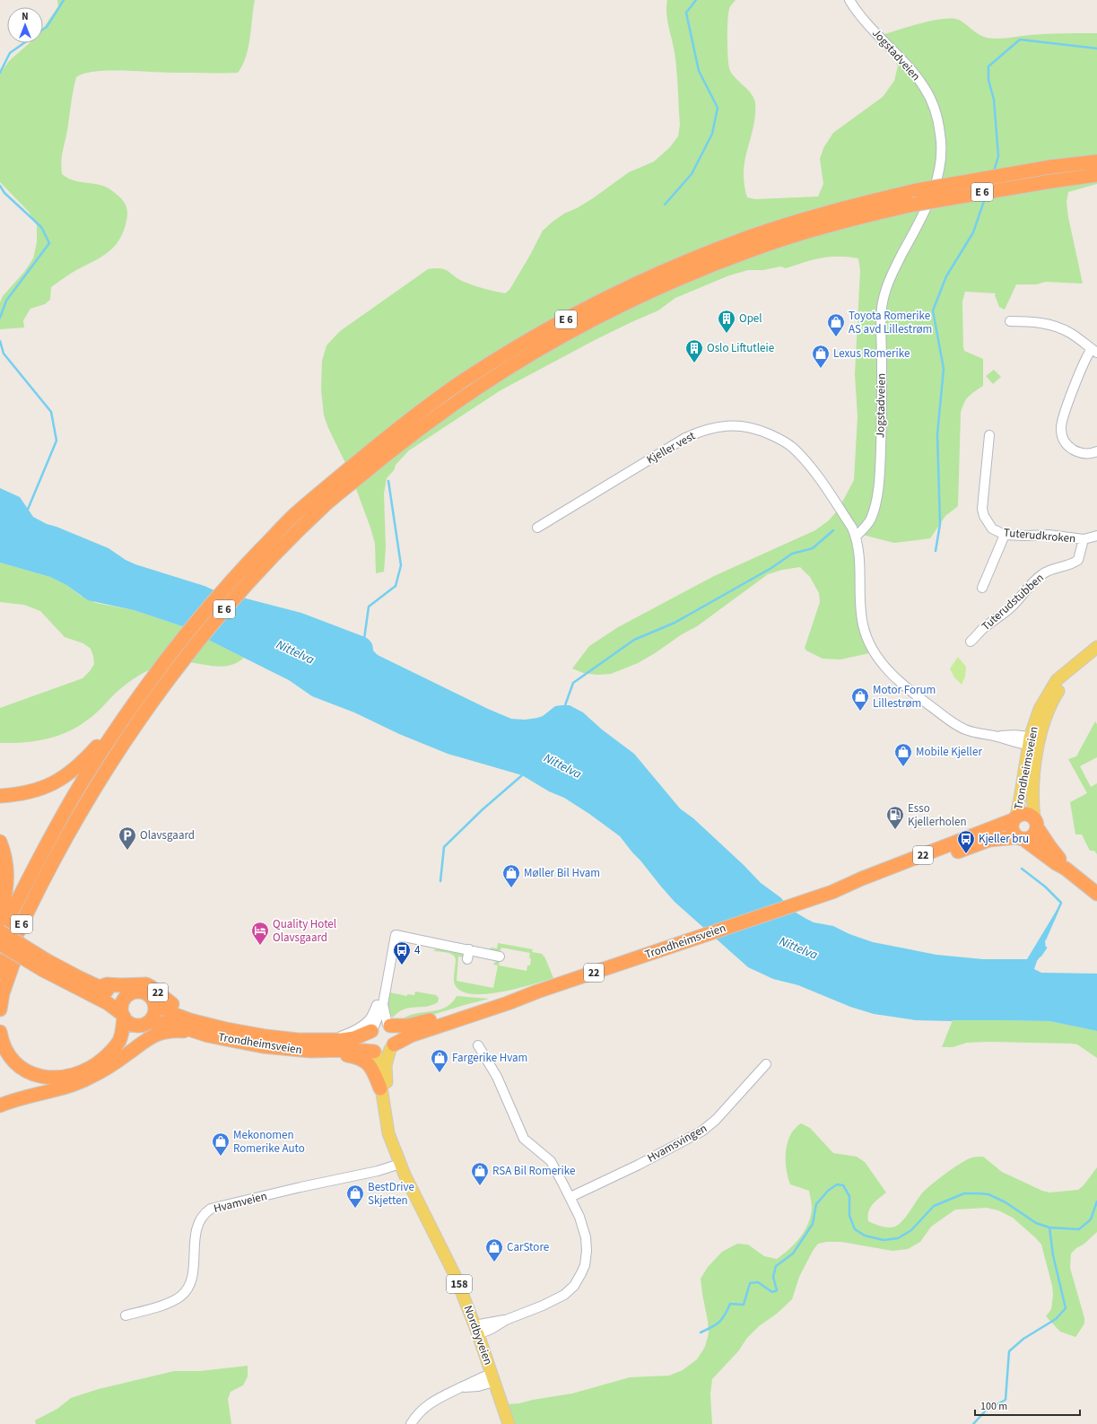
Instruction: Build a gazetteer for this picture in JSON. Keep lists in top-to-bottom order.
{
  "streets": {
    "highway": ["E 6", "Trondheimsveien", "22"],
    "main road": ["158", "Nordbyveien"],
    "street": [
      "Jogstadveien",
      "Kjeller vest",
      "Tuterudkroken",
      "Tuterudstubben",
      "Hvamsvingen",
      "Hvamveien"
    ]
  },
  "crossings": [
    ["Jogstadveien", "Kjeller vest"],
    ["Tuterudkroken", "Tuterudstubben"],
    ["Trondheimsveien", "22"],
    ["Trondheimsveien", "Nordbyveien"],
    ["22", "Nordbyveien"],
    ["Hvamveien", "Nordbyveien"]
  ],
  "water": ["Nittelva"],
  "places": {
    "building": ["Opel", "Oslo Liftutleie"],
    "shop": [
      "Toyota Romerike AS avd Lillestrøm",
      "Lexus Romerike",
      "Motor Forum Lillestrøm",
      "Mobile Kjeller",
      "Møller Bil Hvam",
      "Fargerike Hvam",
      "Mekonomen Romerike Auto",
      "RSA Bil Romerike",
      "BestDrive Skjetten",
      "CarStore"
    ],
    "fuel station": ["Esso Kjellerholen"],
    "parking": ["Olavsgaard"],
    "bus stop": ["Kjeller bru", "4"],
    "hotel": ["Quality Hotel Olavsgaard"]
  },
  "scale_bar": "100 m",
  "north": "top"
}
